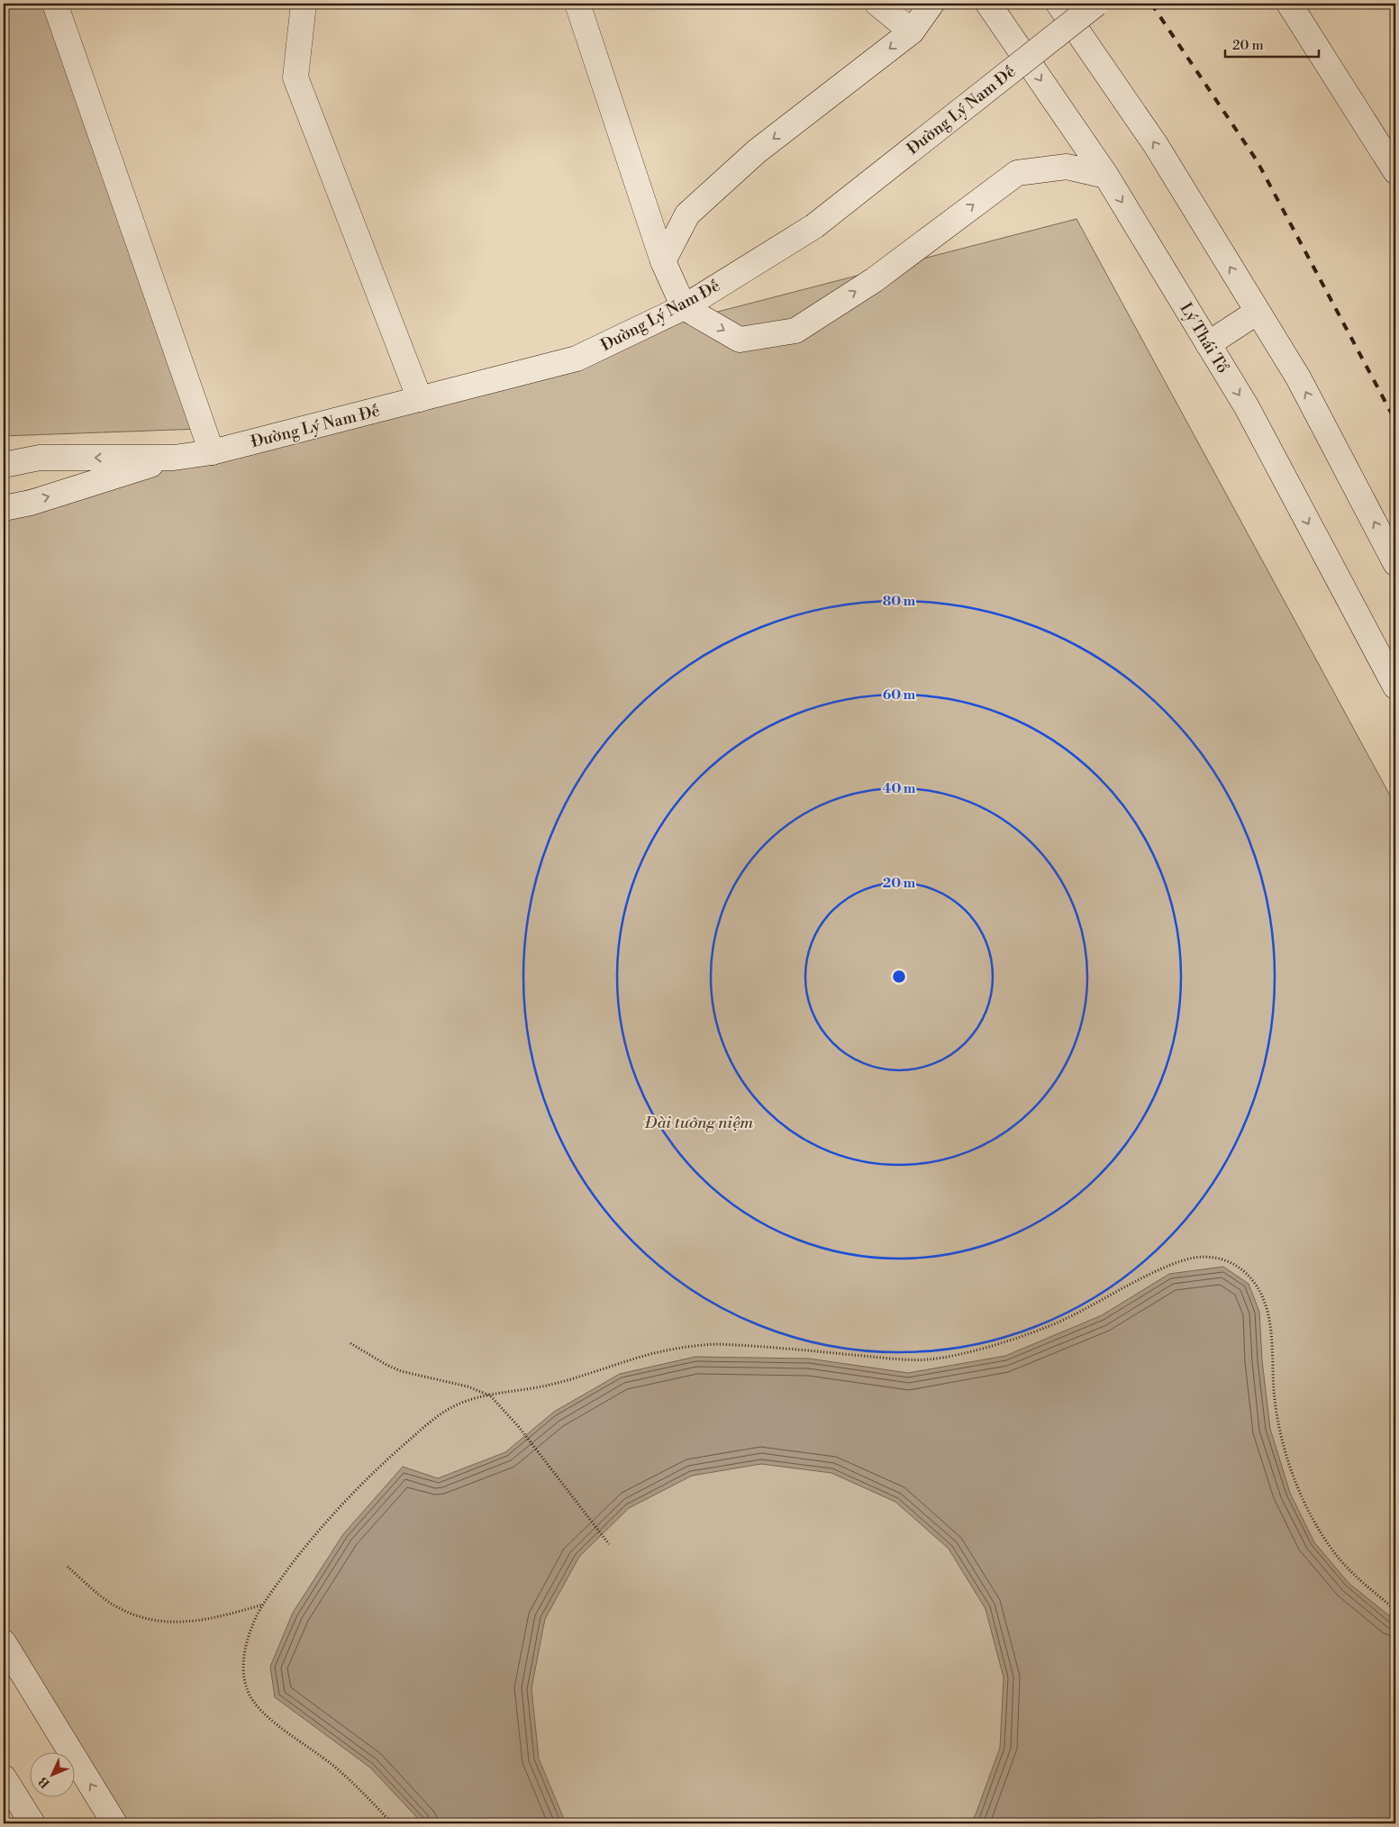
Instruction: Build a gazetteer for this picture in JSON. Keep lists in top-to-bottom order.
{
  "streets": {
    "street": ["Đường Lý Nam Đế", "Lý Thái Tổ"]
  },
  "parks": ["Đài tưởng niệm"],
  "scale_bar": "20 m",
  "north": "bottom left",
  "rings": [
    "80 m",
    "60 m",
    "40 m",
    "20 m"
  ]
}
